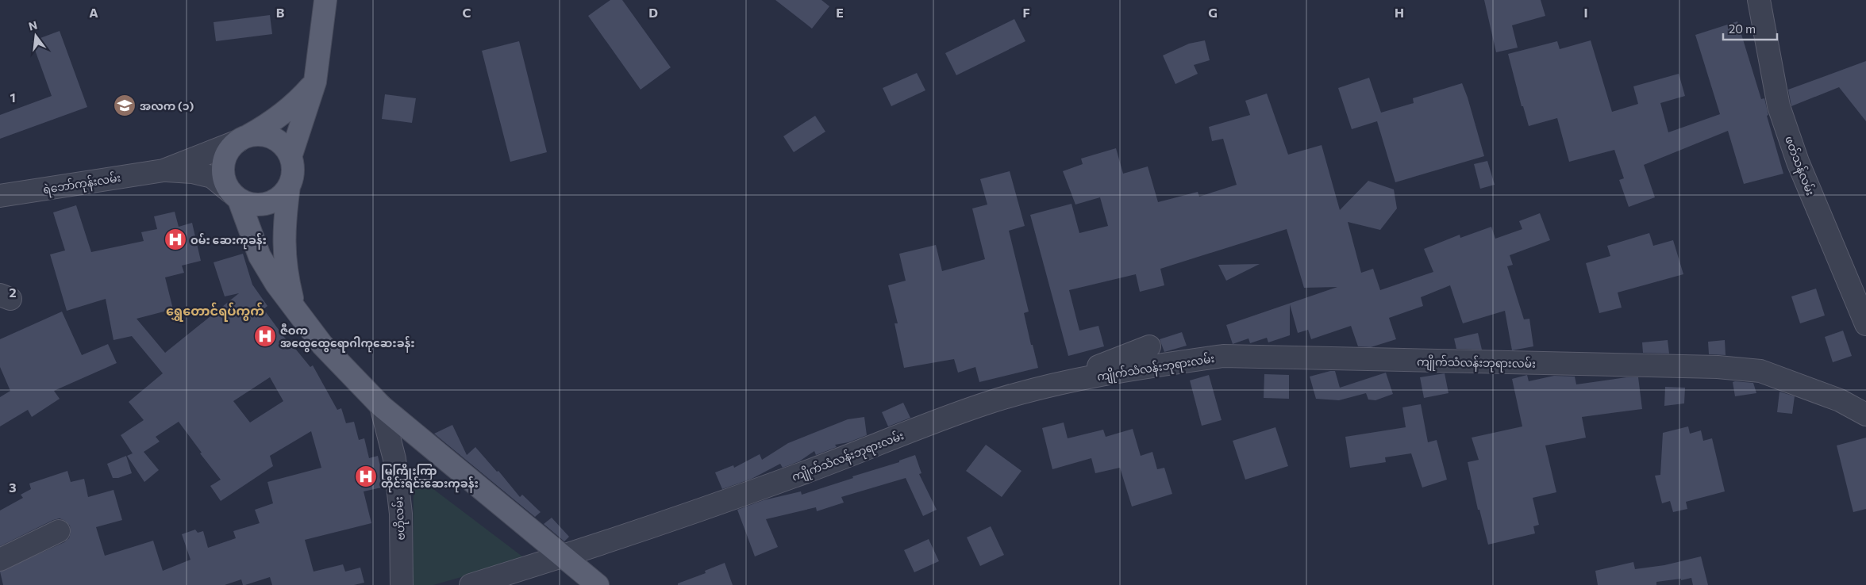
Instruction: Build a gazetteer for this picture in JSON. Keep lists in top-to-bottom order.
{
  "streets": {
    "street": [
      "ဖတ်သန်လမ်း",
      "ရဲဘော်ကုန်းလမ်း",
      "ကျိုက်သံလန်းဘုရားလမ်း",
      "ဗဟိုလမ်း"
    ]
  },
  "districts": ["ရွှေတောင်ရပ်ကွက်"],
  "places": {
    "school or university": ["အလက (၁)"],
    "hospital": ["ဝမ်း ဆေးကုခန်း", "ဇီဝက အထွေထွေရောဂါကုဆေးခန်း", "မြကြိုးကြာ တိုင်းရင်းဆေးကုခန်း"]
  },
  "scale_bar": "20 m",
  "north": "top",
  "grid": {
    "columns": [
      "A",
      "B",
      "C",
      "D",
      "E",
      "F",
      "G",
      "H",
      "I"
    ],
    "rows": ["1", "2", "3"]
  }
}
